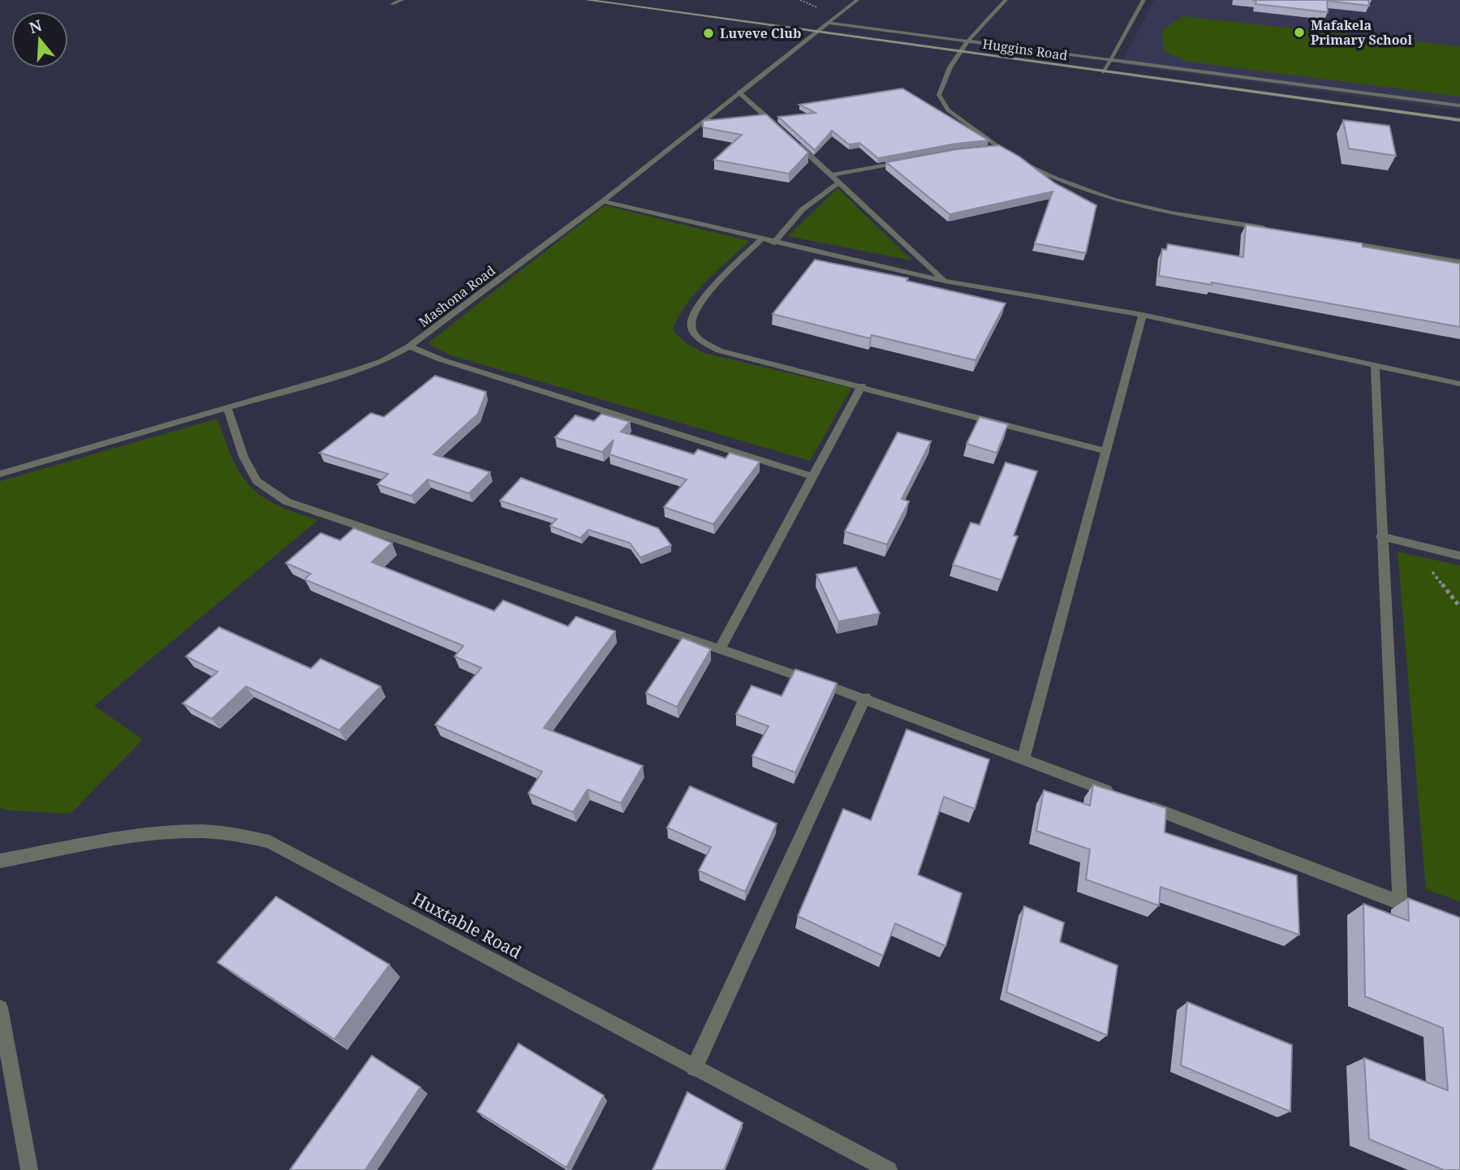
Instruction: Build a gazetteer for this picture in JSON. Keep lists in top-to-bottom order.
{
  "streets": {
    "street": ["Huggins Road", "Mashona Road", "Huxtable Road"]
  },
  "crossings": [
    ["Huggins Road", "Mashona Road"]
  ],
  "places": ["Mafakela Primary School", "Luveve Club"],
  "north": "top"
}
